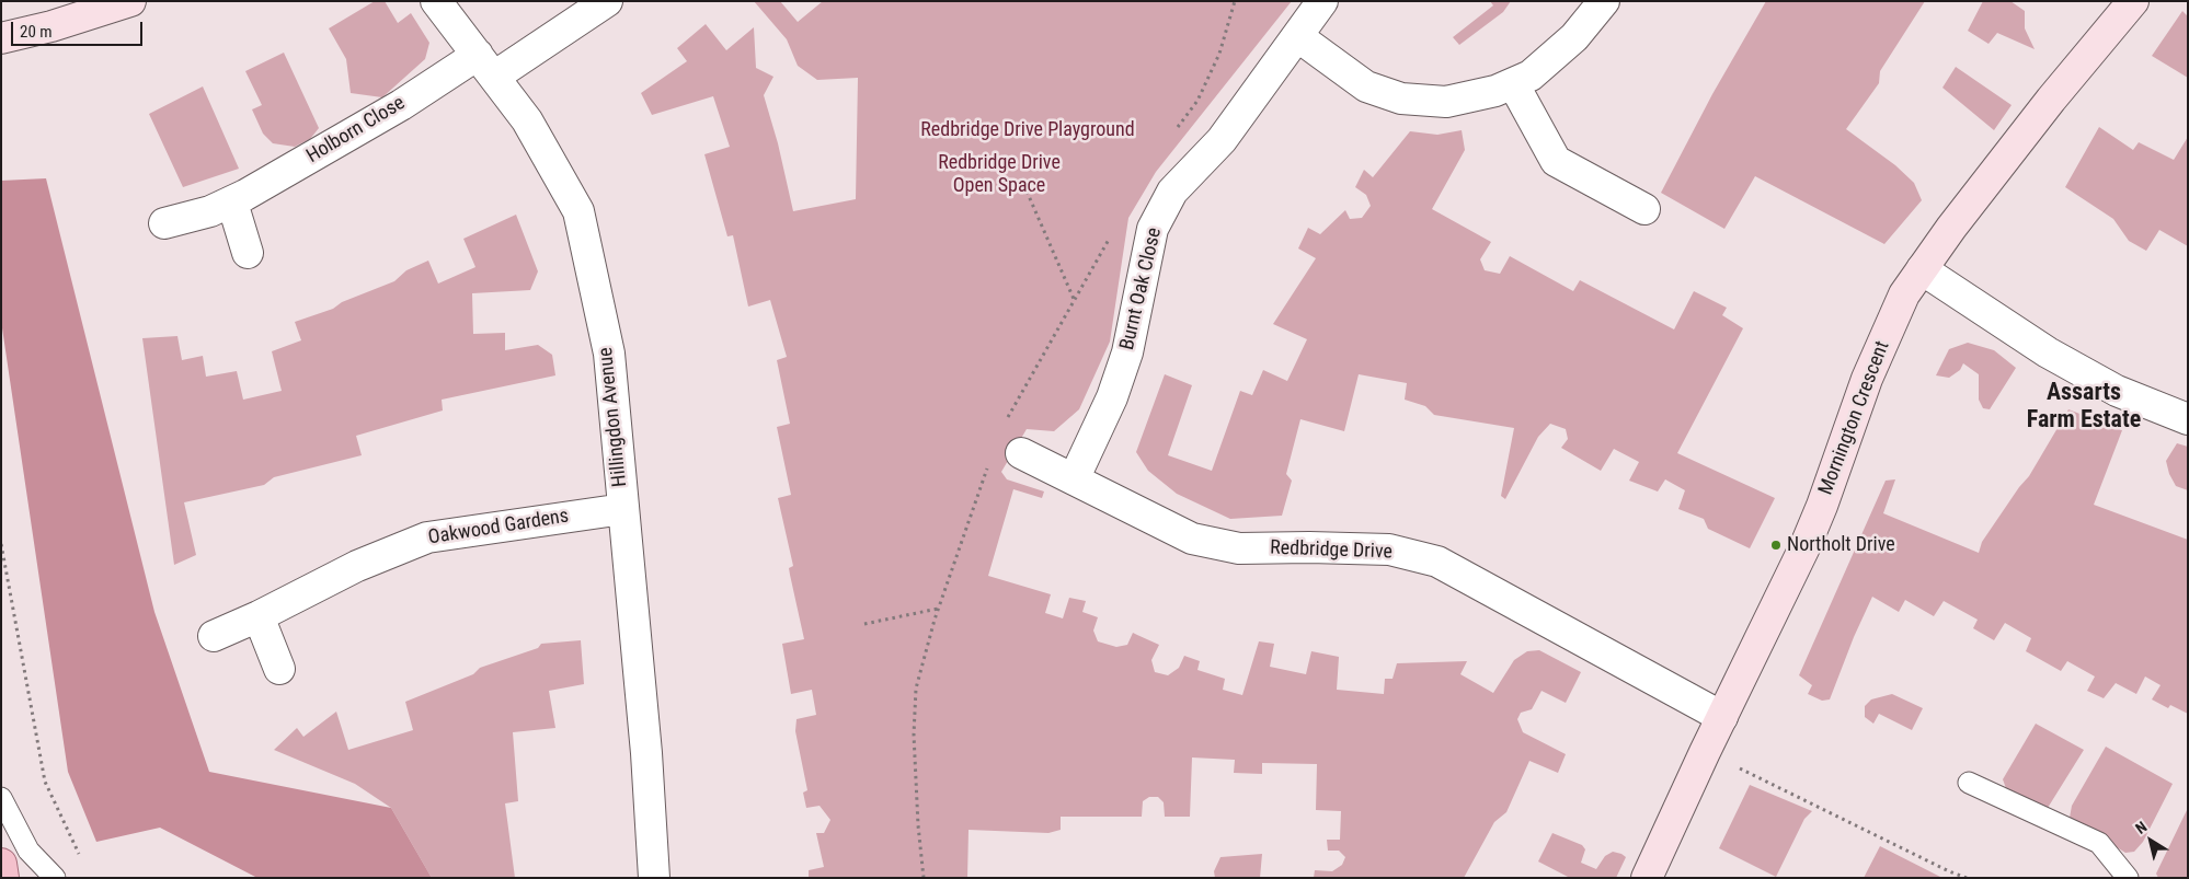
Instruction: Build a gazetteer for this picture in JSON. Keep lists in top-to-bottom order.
{
  "streets": {
    "street": [
      "Holborn Close",
      "Burnt Oak Close",
      "Hillingdon Avenue",
      "Mornington Crescent",
      "Oakwood Gardens",
      "Redbridge Drive"
    ]
  },
  "crossings": [
    ["Holborn Close", "Hillingdon Avenue"],
    ["Burnt Oak Close", "Redbridge Drive"],
    ["Hillingdon Avenue", "Oakwood Gardens"],
    ["Mornington Crescent", "Redbridge Drive"]
  ],
  "districts": ["Assarts Farm Estate"],
  "parks": ["Redbridge Drive Playground", "Redbridge Drive Open Space"],
  "places": ["Northolt Drive"],
  "scale_bar": "20 m",
  "north": "top left"
}
